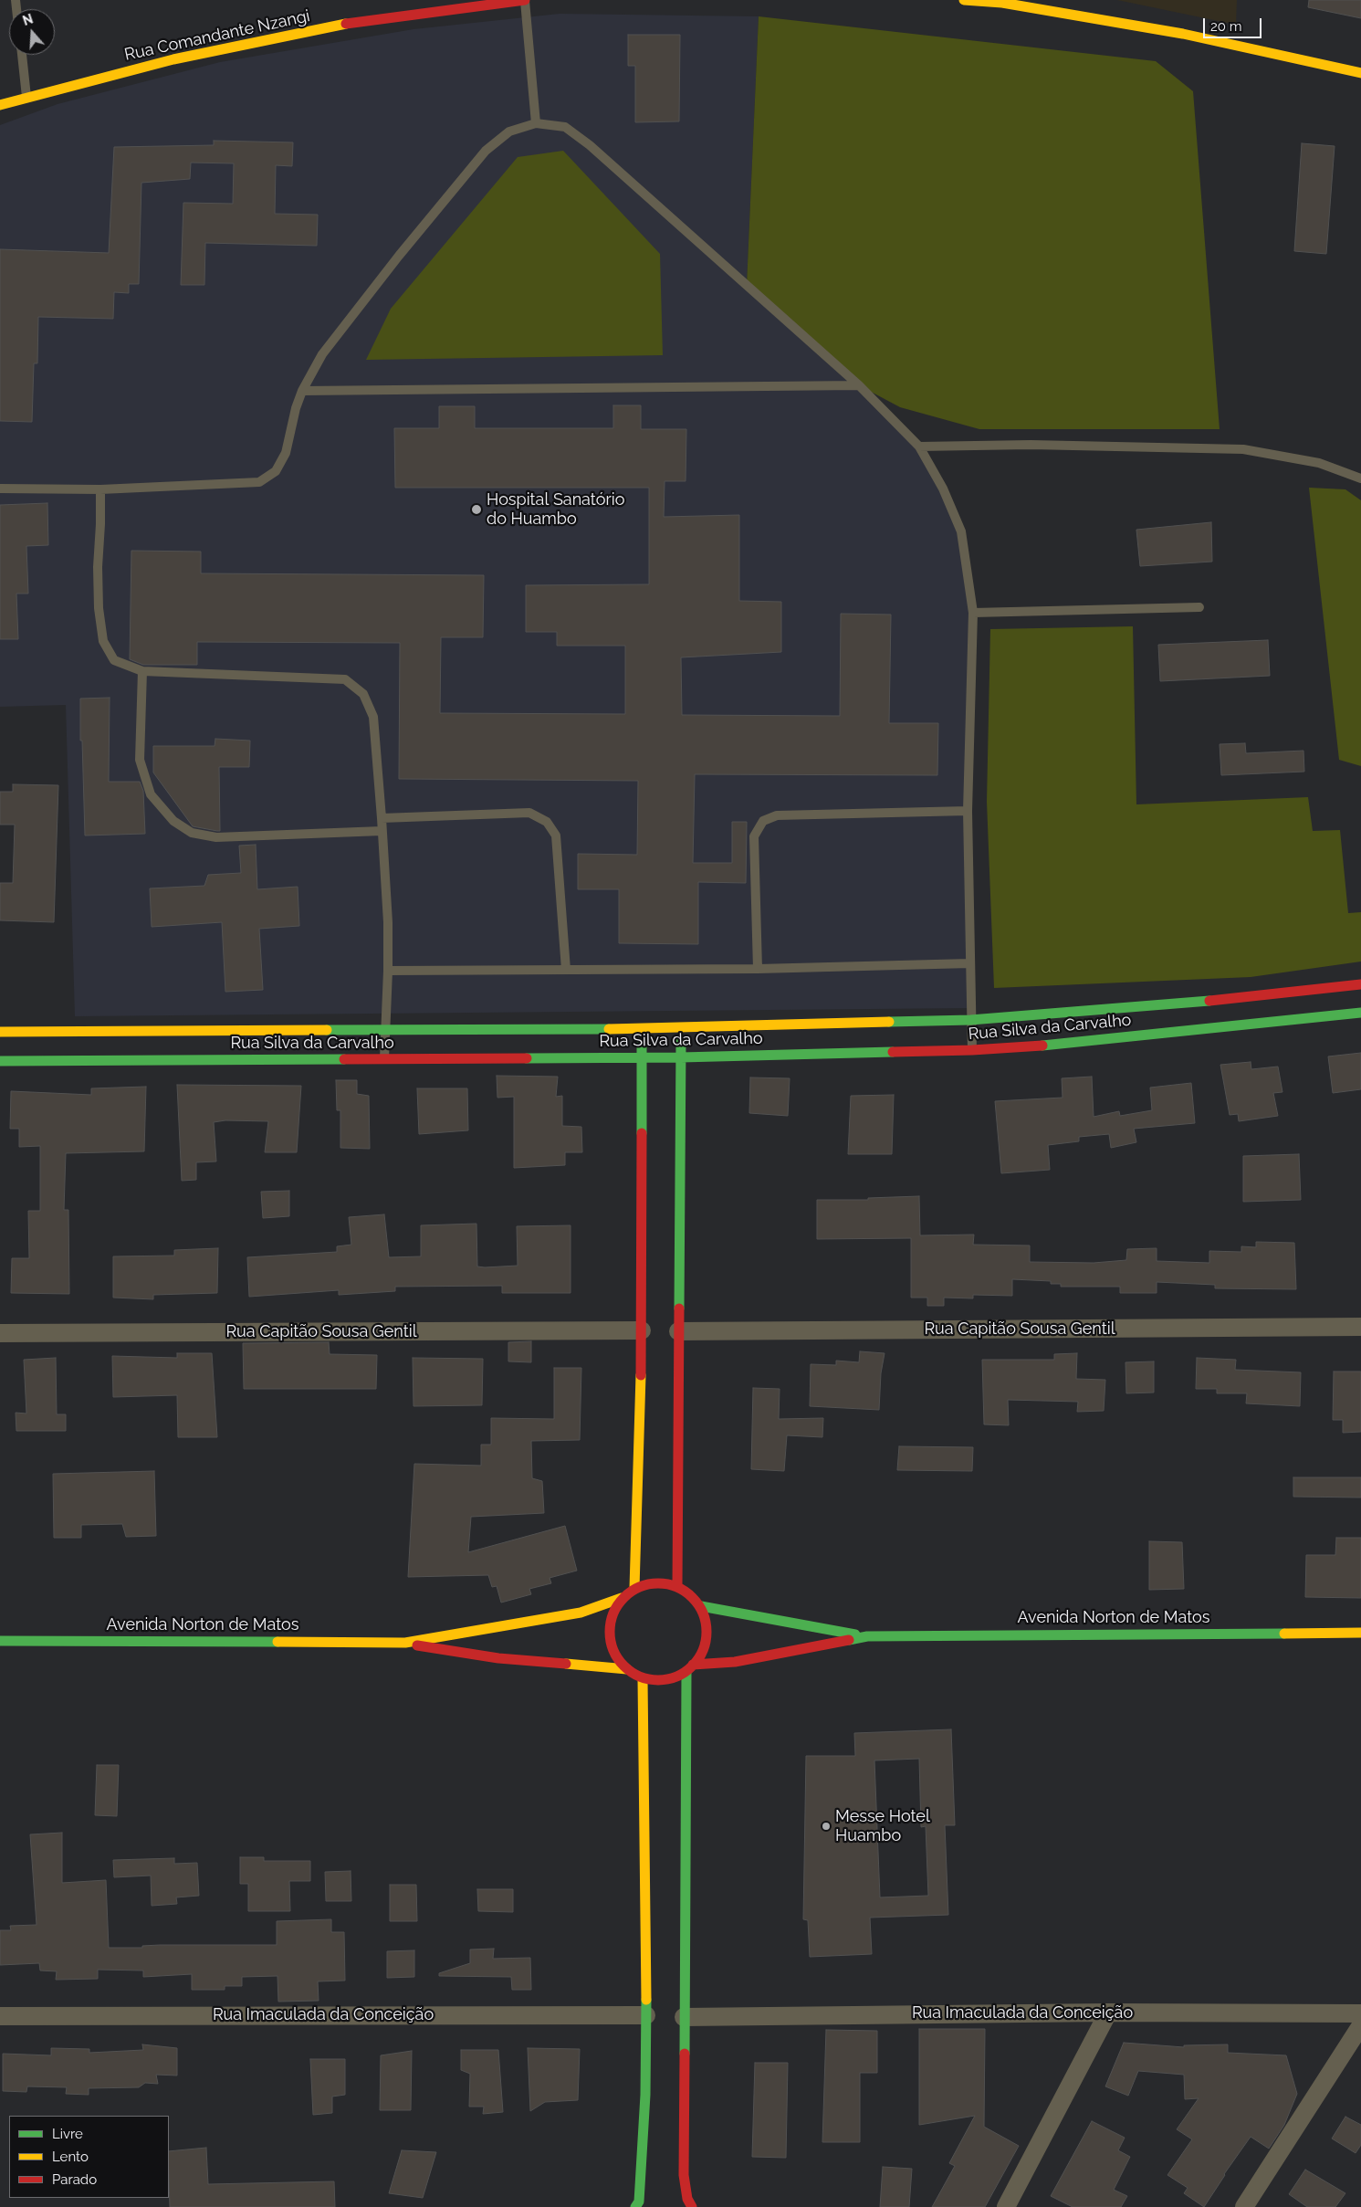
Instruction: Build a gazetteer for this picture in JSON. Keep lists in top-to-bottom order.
{
  "streets": {
    "street": [
      "Rua Comandante Nzangi",
      "Rua Silva da Carvalho",
      "Rua Capitão Sousa Gentil",
      "Avenida Norton de Matos",
      "Rua Imaculada da Conceição"
    ]
  },
  "places": ["Hospital Sanatório do Huambo", "Messe Hotel Huambo"],
  "legend": ["Livre", "Lento", "Parado"],
  "scale_bar": "20 m",
  "north": "top"
}
